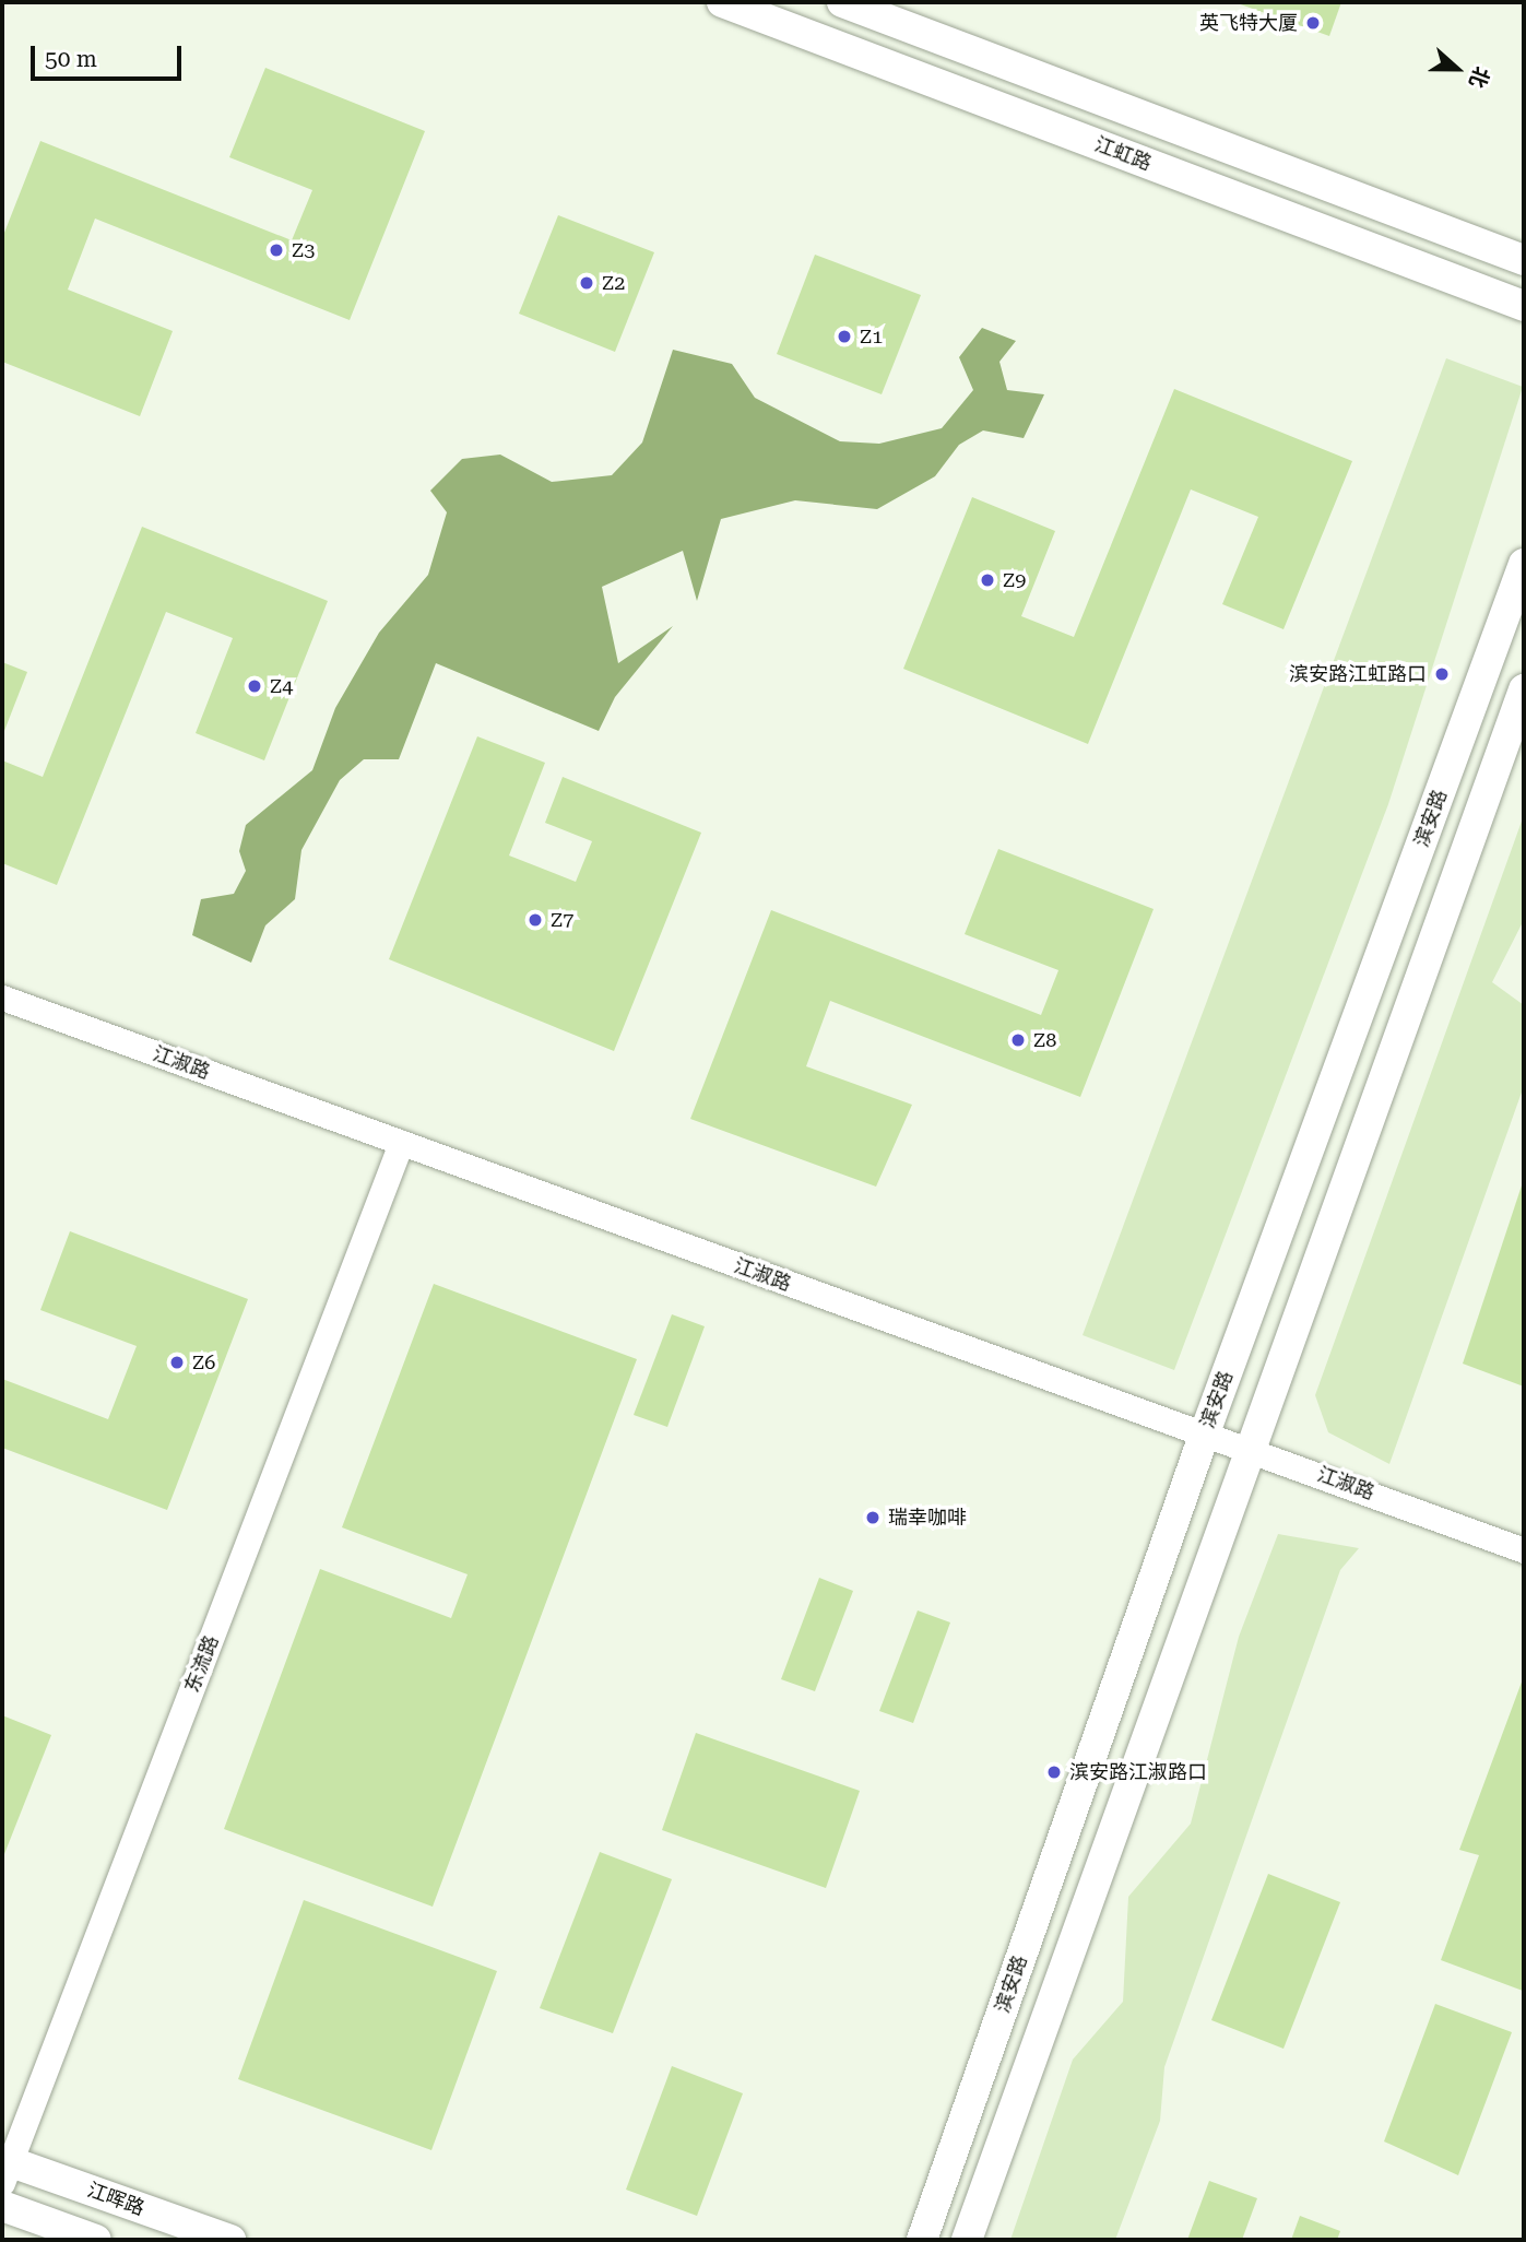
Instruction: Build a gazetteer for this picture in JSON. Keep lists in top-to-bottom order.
{
  "streets": {
    "main road": ["江虹路", "滨安路", "江晖路"],
    "street": ["江淑路", "东流路"]
  },
  "crossings": [
    ["滨安路", "江淑路"],
    ["江淑路", "东流路"],
    ["东流路", "江晖路"]
  ],
  "places": [
    "英飞特大厦",
    "Z3",
    "Z2",
    "Z1",
    "Z9",
    "滨安路江虹路口",
    "Z4",
    "Z7",
    "Z8",
    "Z6",
    "瑞幸咖啡",
    "滨安路江淑路口"
  ],
  "scale_bar": "50 m",
  "north": "right"
}
